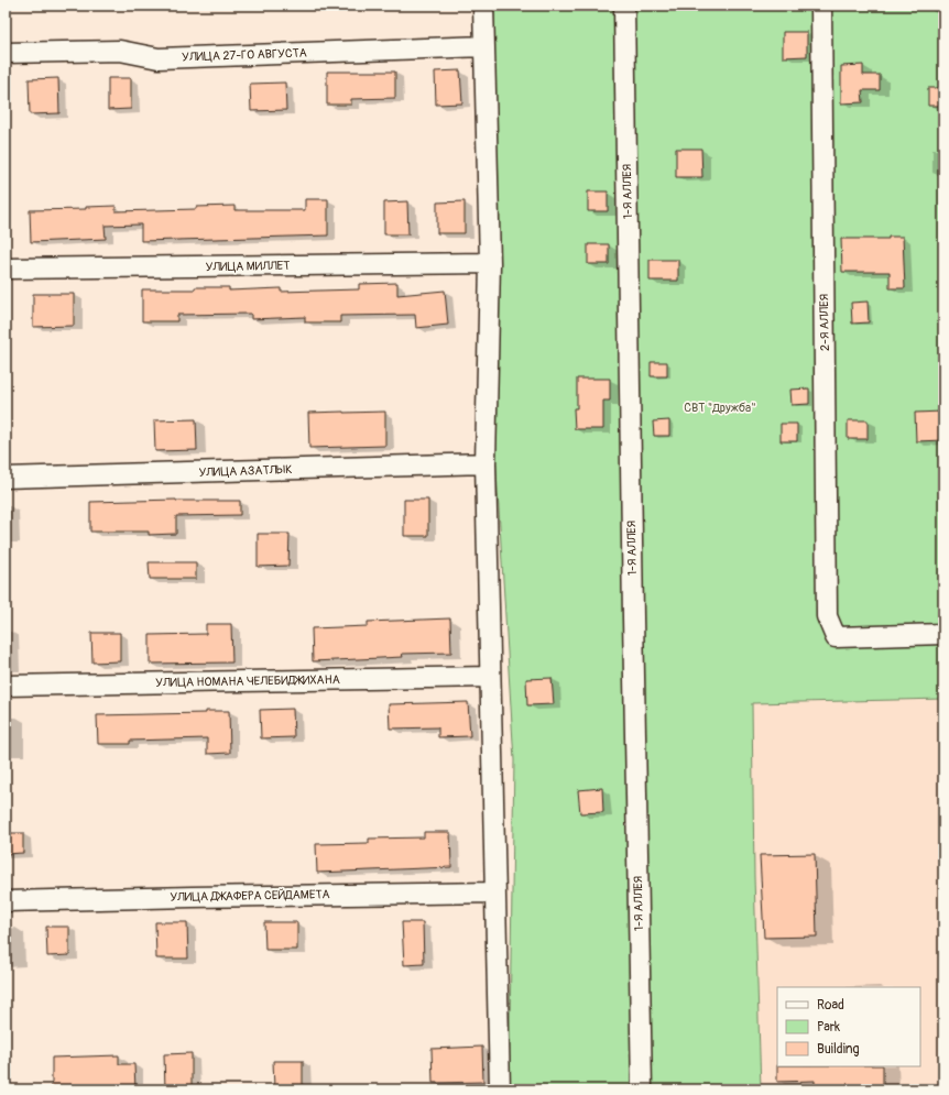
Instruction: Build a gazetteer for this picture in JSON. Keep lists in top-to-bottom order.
{
  "streets": {
    "street": [
      "УЛИЦА 27-ГО АВГУСТА",
      "1-Я АЛЛЕЯ",
      "УЛИЦА МИЛЛЕТ",
      "2-Я АЛЛЕЯ",
      "УЛИЦА АЗАТЛЫК",
      "УЛИЦА НОМАНА ЧЕЛЕБИДЖИХАНА",
      "УЛИЦА ДЖАФЕРА СЕЙДАМЕТА"
    ]
  },
  "parks": ["СВТ \"Дружба\""],
  "legend": ["Road", "Park", "Building"]
}
